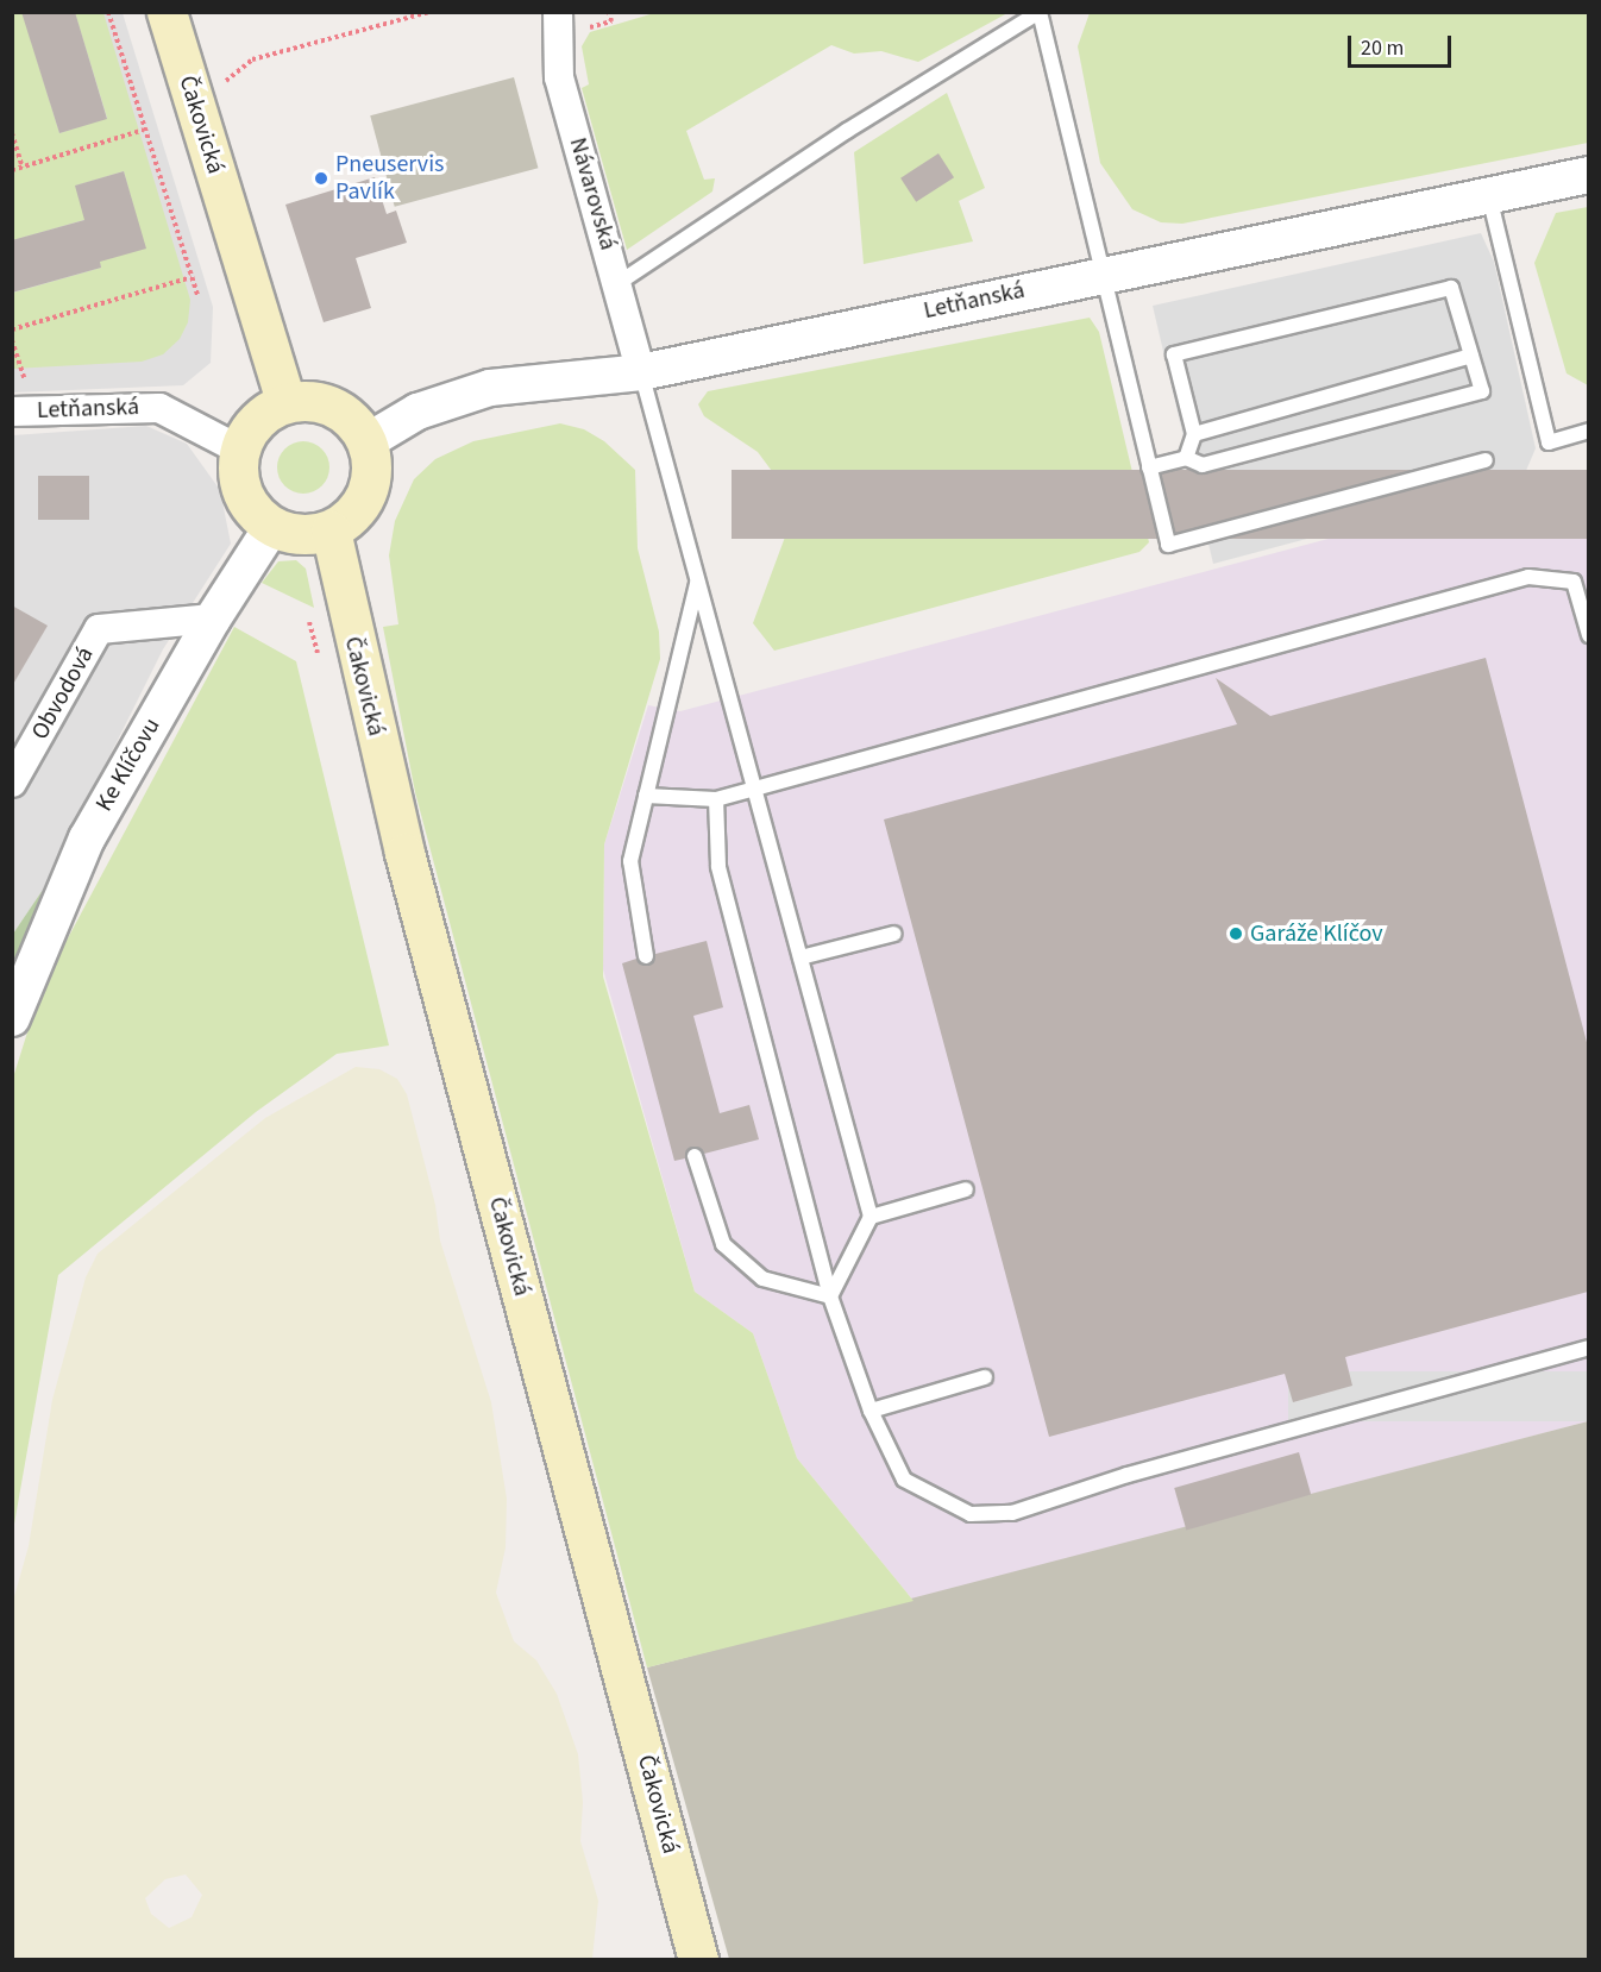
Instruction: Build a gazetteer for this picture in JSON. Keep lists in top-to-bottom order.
{
  "streets": {
    "main road": ["Čakovická"],
    "street": [
      "Návarovská",
      "Letňanská",
      "Obvodová",
      "Ke Klíčovu"
    ]
  },
  "crossings": [
    ["Čakovická", "Letňanská"],
    ["Čakovická", "Ke Klíčovu"],
    ["Návarovská", "Letňanská"],
    ["Letňanská", "Ke Klíčovu"],
    ["Obvodová", "Ke Klíčovu"]
  ],
  "places": ["Pneuservis Pavlík", "Garáže Klíčov"],
  "scale_bar": "20 m"
}
